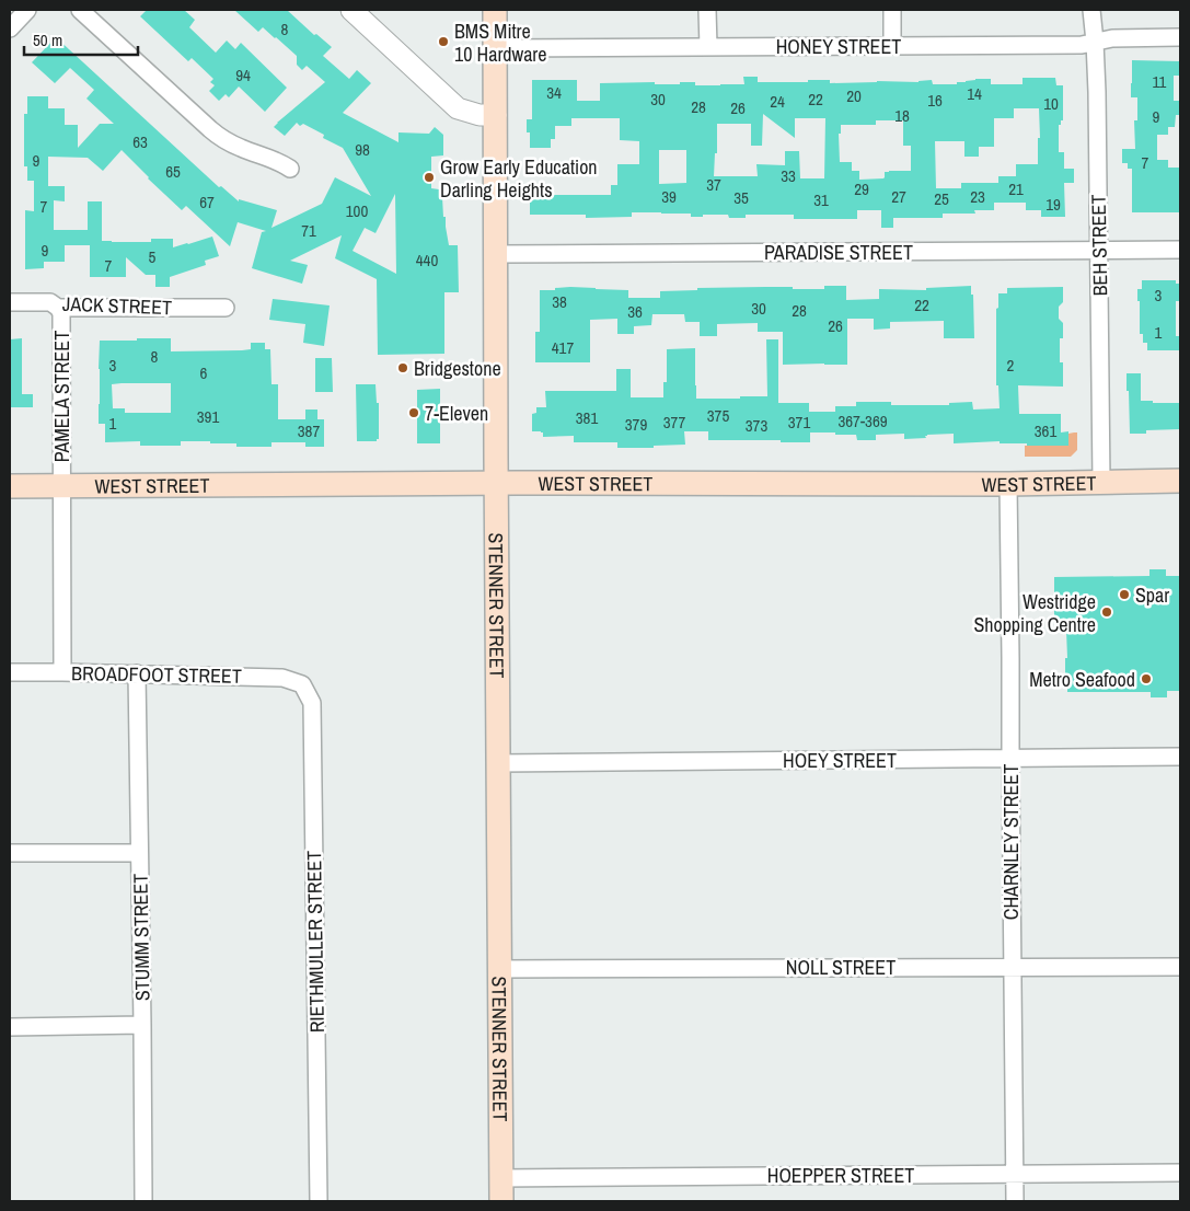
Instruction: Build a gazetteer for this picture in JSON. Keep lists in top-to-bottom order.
{
  "streets": {
    "main road": ["WEST STREET", "STENNER STREET"],
    "street": [
      "HONEY STREET",
      "BEH STREET",
      "PARADISE STREET",
      "JACK STREET",
      "PAMELA STREET",
      "BROADFOOT STREET",
      "HOEY STREET",
      "CHARNLEY STREET",
      "STUMM STREET",
      "RIETHMULLER STREET",
      "NOLL STREET",
      "HOEPPER STREET"
    ]
  },
  "crossings": [
    ["HONEY STREET", "BEH STREET"],
    ["HONEY STREET", "STENNER STREET"],
    ["BEH STREET", "PARADISE STREET"],
    ["BEH STREET", "WEST STREET"],
    ["PARADISE STREET", "STENNER STREET"],
    ["JACK STREET", "PAMELA STREET"],
    ["PAMELA STREET", "WEST STREET"],
    ["PAMELA STREET", "BROADFOOT STREET"],
    ["WEST STREET", "STENNER STREET"],
    ["WEST STREET", "CHARNLEY STREET"],
    ["STENNER STREET", "HOEY STREET"],
    ["STENNER STREET", "NOLL STREET"],
    ["STENNER STREET", "HOEPPER STREET"],
    ["BROADFOOT STREET", "STUMM STREET"],
    ["BROADFOOT STREET", "RIETHMULLER STREET"],
    ["HOEY STREET", "CHARNLEY STREET"],
    ["CHARNLEY STREET", "NOLL STREET"],
    ["CHARNLEY STREET", "HOEPPER STREET"]
  ],
  "places": [
    "BMS Mitre 10 Hardware",
    "Grow Early Education Darling Heights",
    "Bridgestone",
    "7-Eleven",
    "Spar",
    "Westridge Shopping Centre",
    "Metro Seafood"
  ],
  "house_numbers": [
    "8",
    "94",
    "11",
    "34",
    "14",
    "20",
    "30",
    "22",
    "16",
    "24",
    "10",
    "28",
    "26",
    "18",
    "9",
    "63",
    "98",
    "9",
    "7",
    "65",
    "33",
    "37",
    "29",
    "21",
    "39",
    "27",
    "23",
    "35",
    "25",
    "31",
    "67",
    "19",
    "7",
    "100",
    "71",
    "9",
    "5",
    "440",
    "7",
    "3",
    "38",
    "22",
    "30",
    "28",
    "36",
    "26",
    "1",
    "417",
    "8",
    "3",
    "2",
    "6",
    "375",
    "391",
    "381",
    "367-369",
    "377",
    "371",
    "1",
    "379",
    "373",
    "387",
    "361"
  ],
  "scale_bar": "50 m"
}
